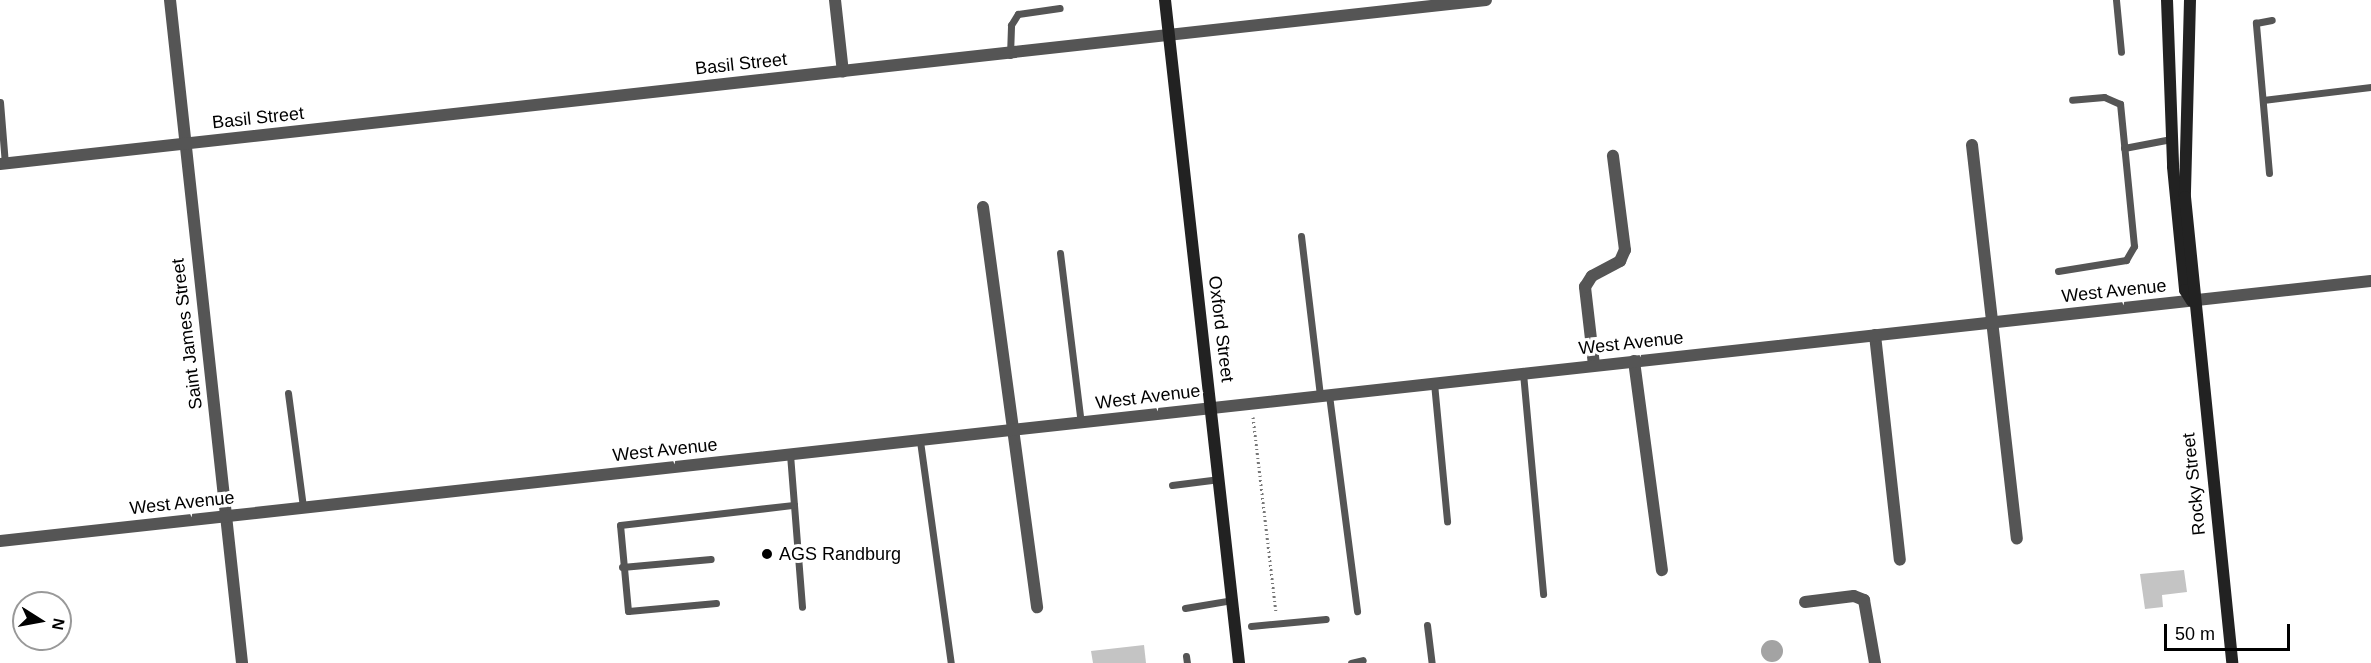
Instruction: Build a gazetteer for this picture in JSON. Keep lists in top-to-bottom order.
{
  "streets": {
    "street": [
      "Basil Street",
      "West Avenue",
      "Oxford Street",
      "Saint James Street",
      "Rocky Street"
    ]
  },
  "crossings": [
    ["Basil Street", "Oxford Street"],
    ["Basil Street", "Saint James Street"],
    ["West Avenue", "Oxford Street"],
    ["West Avenue", "Saint James Street"],
    ["West Avenue", "Rocky Street"]
  ],
  "places": ["AGS Randburg"],
  "scale_bar": "50 m",
  "north": "right"
}
